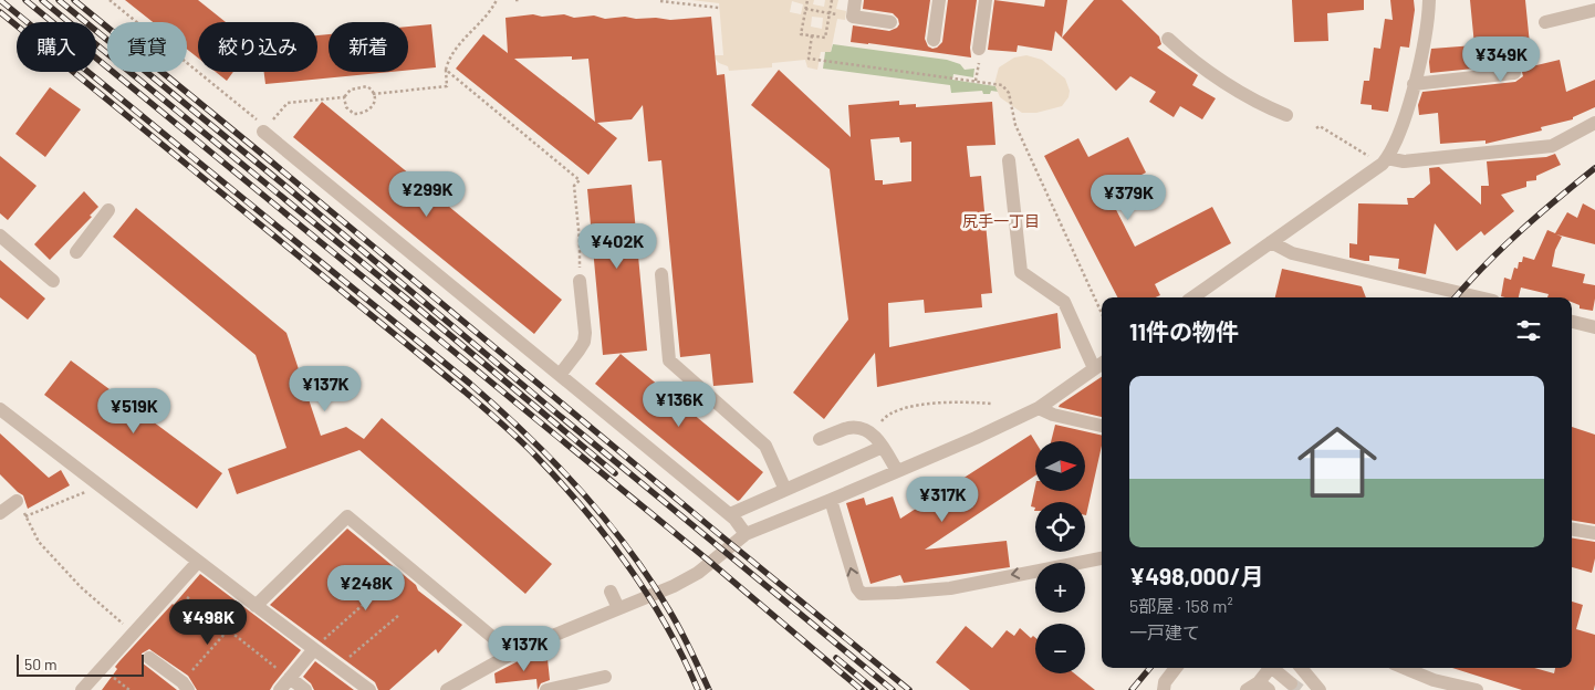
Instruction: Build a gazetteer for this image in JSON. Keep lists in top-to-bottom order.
{
  "districts": ["尻手一丁目"],
  "scale_bar": "50 m",
  "north": "right",
  "page": {
    "chip": [
      "購入",
      "賃貸",
      "絞り込み",
      "新着"
    ],
    "price": [
      "¥349K",
      "¥299K",
      "¥379K",
      "¥402K",
      "¥137K",
      "¥136K",
      "¥519K",
      "¥317K",
      "¥248K",
      "¥498K",
      "¥137K"
    ],
    "heading": "11件の物件",
    "list": [
      {
        "name": "¥498,000/月",
        "note": "5部屋 · 158 m² · 一戸建て"
      }
    ],
    "map_buttons": ["+", "−"],
    "scale": "50 m"
  }
}
